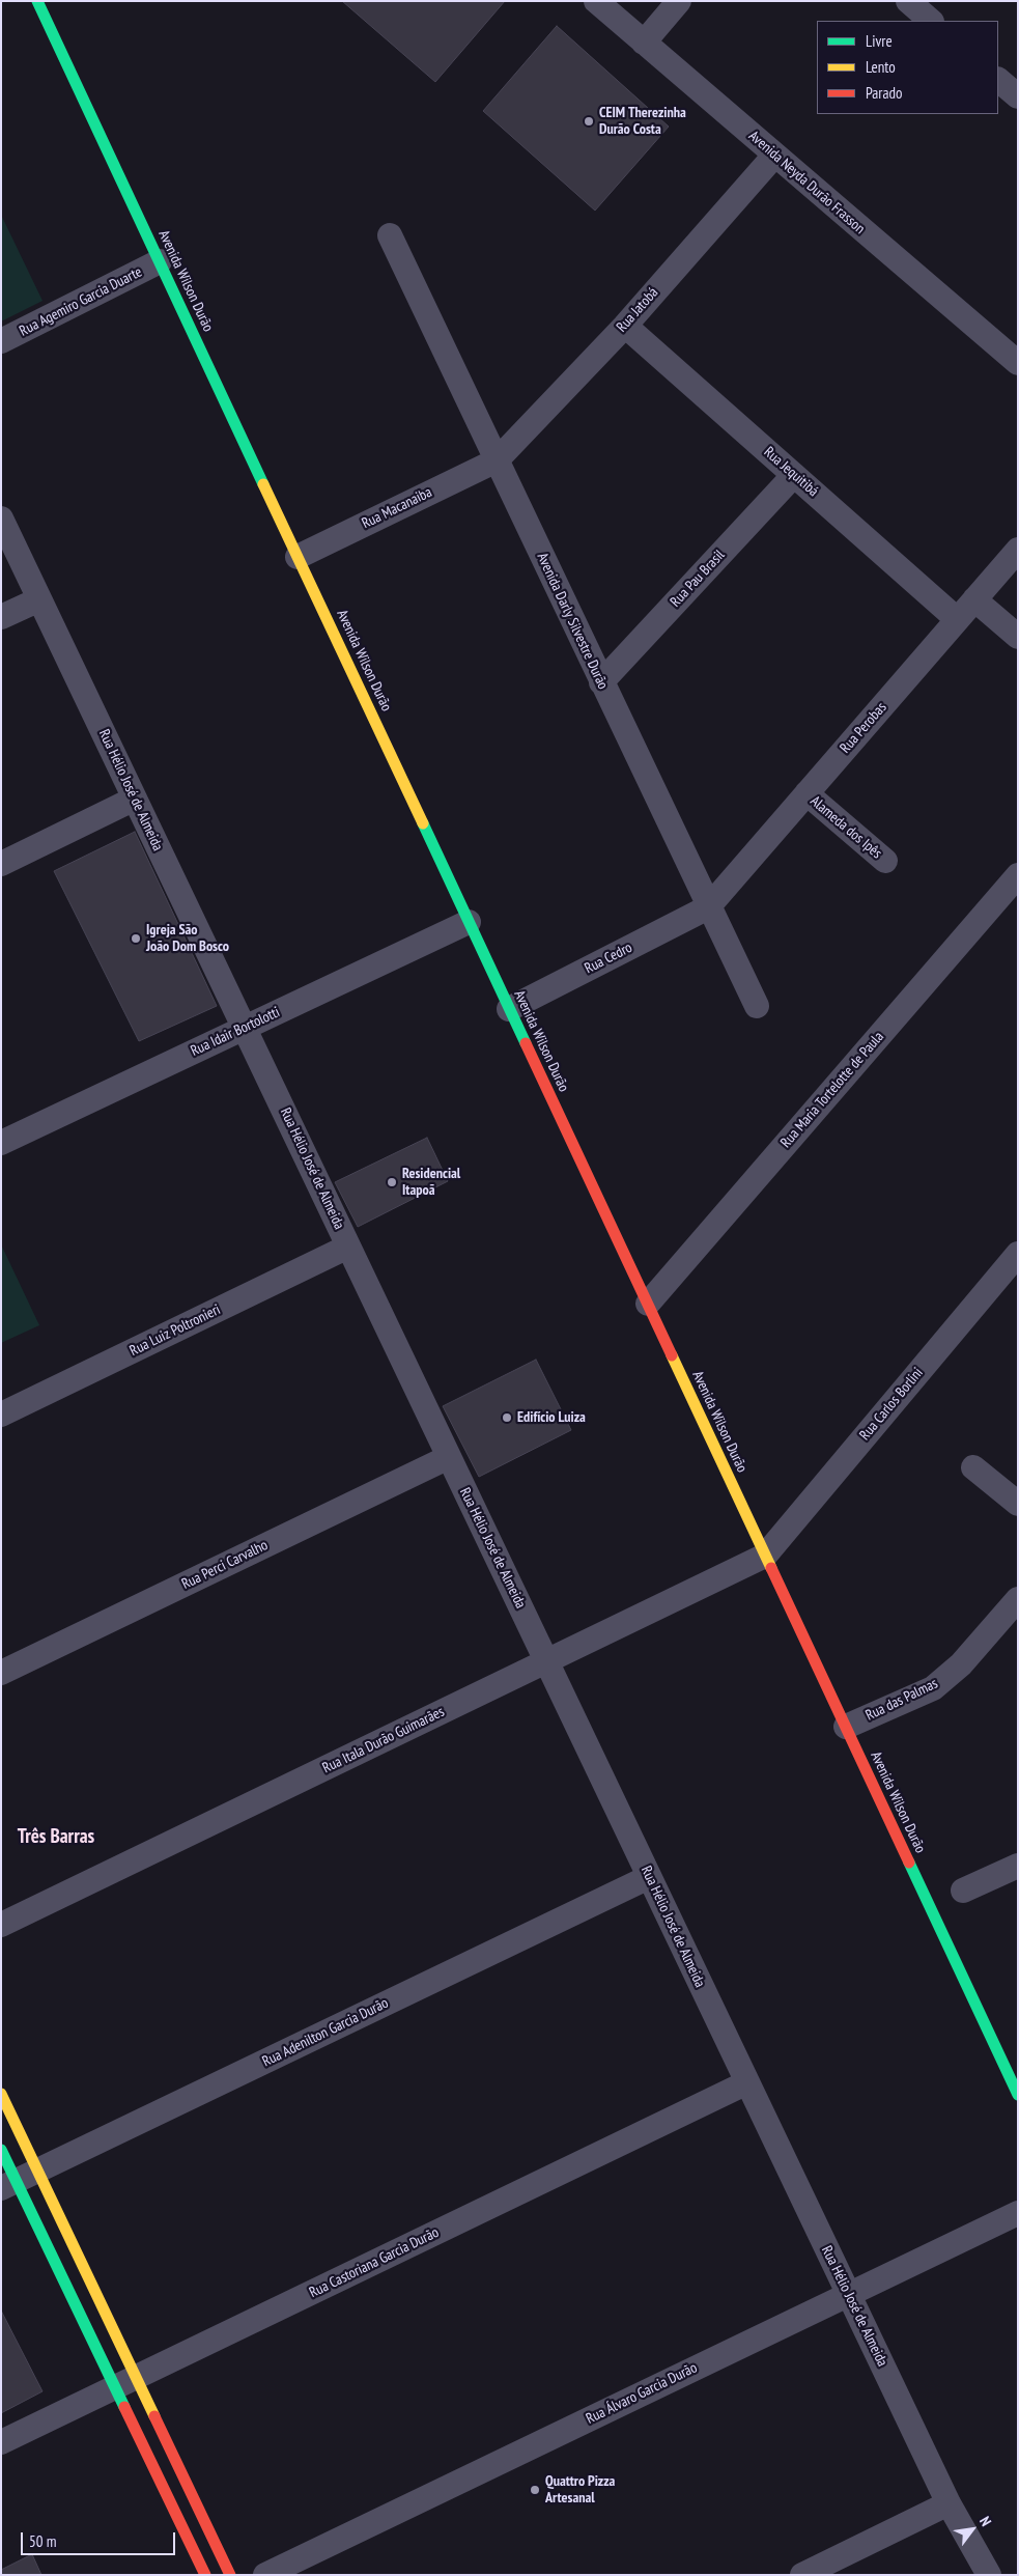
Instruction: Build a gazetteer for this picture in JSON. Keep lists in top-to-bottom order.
{
  "streets": {
    "street": [
      "Avenida Neyda Durão Frasson",
      "Avenida Wilson Durão",
      "Rua Agemiro Garcia Duarte",
      "Rua Jatobá",
      "Rua Jequitibá",
      "Rua Macanaiba",
      "Rua Pau Brasil",
      "Avenida Darly Silvestre Durão",
      "Rua Perobas",
      "Rua Hélio José de Almeida",
      "Alameda dos Ipês",
      "Rua Cedro",
      "Rua Idair Bortolotti",
      "Rua Maria Tortelotte de Paula",
      "Rua Luiz Poltronieri",
      "Rua Carlos Borlini",
      "Rua Perci Carvalho",
      "Rua das Palmas",
      "Rua Itala Durão Guimarães",
      "Rua Adenilton Garcia Durão",
      "Rua Castoriana Garcia Durão",
      "Rua Álvaro Garcia Durão"
    ]
  },
  "crossings": [
    ["Avenida Neyda Durão Frasson", "Rua Jatobá"],
    ["Avenida Wilson Durão", "Rua Agemiro Garcia Duarte"],
    ["Avenida Wilson Durão", "Rua Macanaiba"],
    ["Avenida Wilson Durão", "Rua Cedro"],
    ["Avenida Wilson Durão", "Rua Idair Bortolotti"],
    ["Avenida Wilson Durão", "Rua Maria Tortelotte de Paula"],
    ["Avenida Wilson Durão", "Rua Carlos Borlini"],
    ["Avenida Wilson Durão", "Rua das Palmas"],
    ["Avenida Wilson Durão", "Rua Itala Durão Guimarães"],
    ["Rua Jatobá", "Rua Jequitibá"],
    ["Rua Jatobá", "Rua Macanaiba"],
    ["Rua Jatobá", "Avenida Darly Silvestre Durão"],
    ["Rua Jequitibá", "Rua Pau Brasil"],
    ["Rua Jequitibá", "Rua Perobas"],
    ["Rua Macanaiba", "Avenida Darly Silvestre Durão"],
    ["Rua Pau Brasil", "Avenida Darly Silvestre Durão"],
    ["Avenida Darly Silvestre Durão", "Rua Perobas"],
    ["Avenida Darly Silvestre Durão", "Rua Cedro"],
    ["Rua Perobas", "Alameda dos Ipês"],
    ["Rua Perobas", "Rua Cedro"],
    ["Rua Hélio José de Almeida", "Rua Idair Bortolotti"],
    ["Rua Hélio José de Almeida", "Rua Luiz Poltronieri"],
    ["Rua Hélio José de Almeida", "Rua Perci Carvalho"],
    ["Rua Hélio José de Almeida", "Rua Itala Durão Guimarães"],
    ["Rua Hélio José de Almeida", "Rua Adenilton Garcia Durão"],
    ["Rua Hélio José de Almeida", "Rua Castoriana Garcia Durão"],
    ["Rua Hélio José de Almeida", "Rua Álvaro Garcia Durão"],
    ["Rua Carlos Borlini", "Rua Itala Durão Guimarães"]
  ],
  "districts": ["Três Barras"],
  "places": [
    "CEIM Therezinha Durão Costa",
    "Igreja São João Dom Bosco",
    "Residencial Itapoã",
    "Edifício Luiza",
    "Quattro Pizza Artesanal"
  ],
  "legend": ["Livre", "Lento", "Parado"],
  "scale_bar": "50 m",
  "north": "top right"
}
